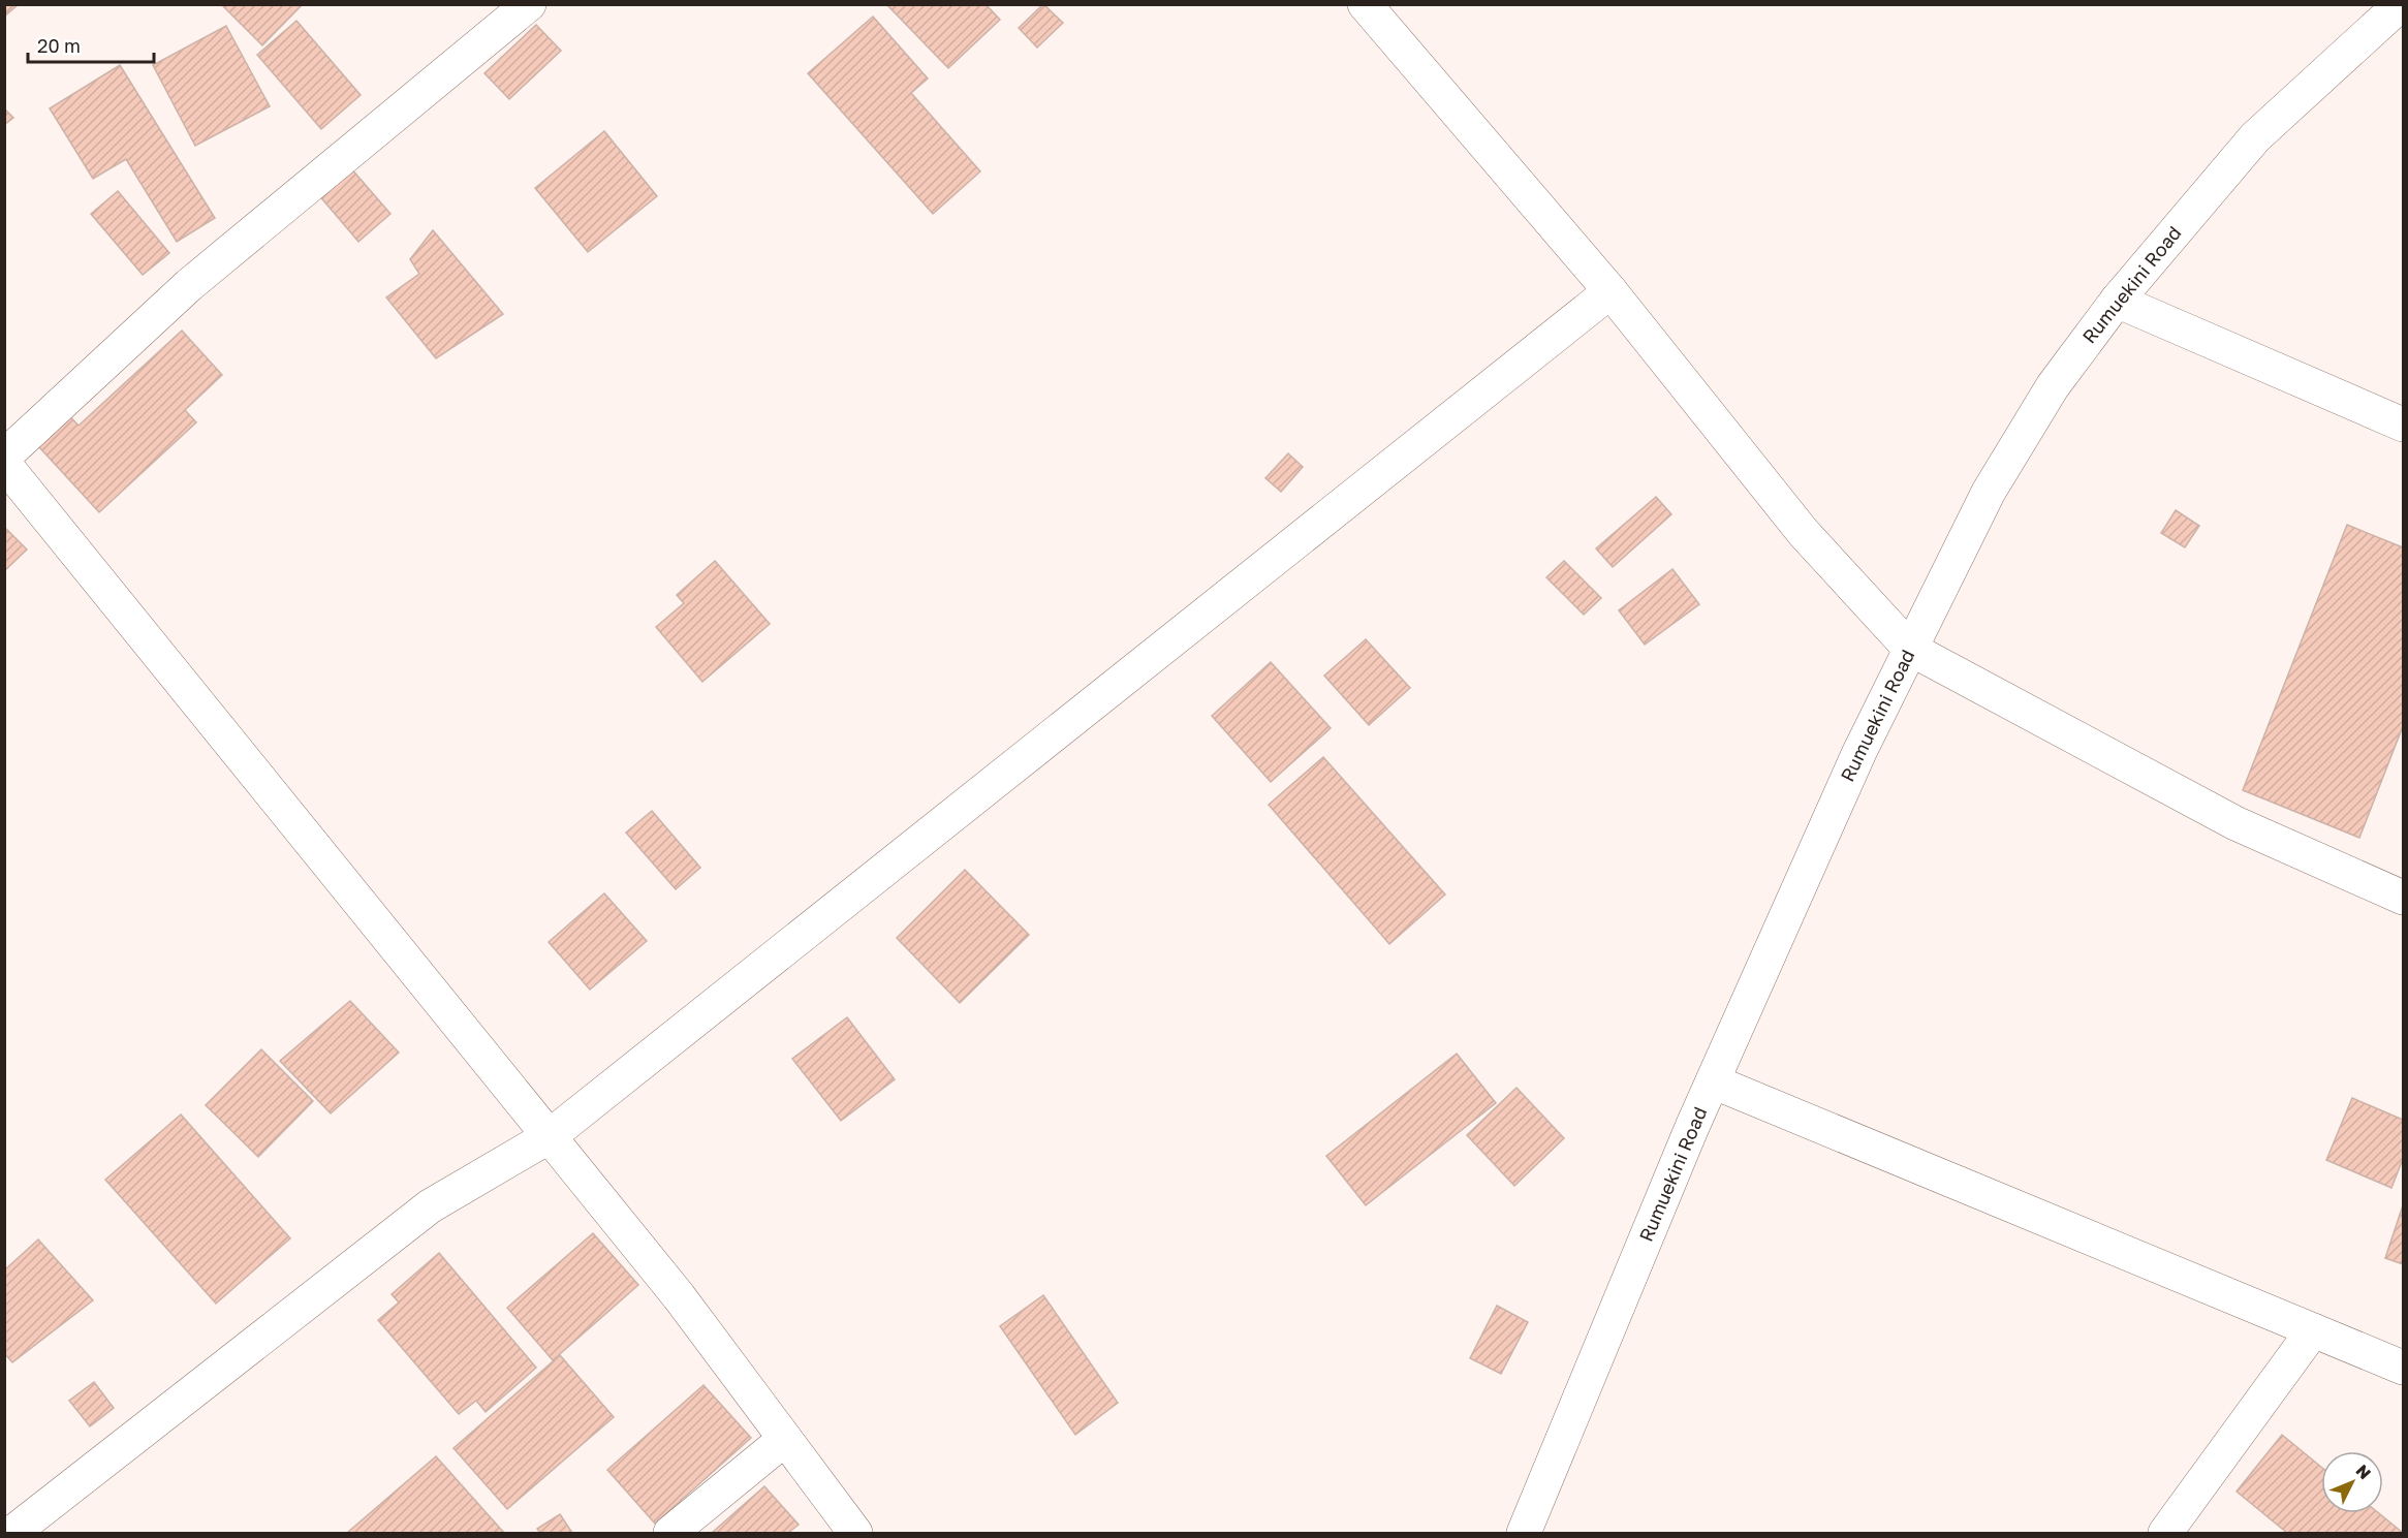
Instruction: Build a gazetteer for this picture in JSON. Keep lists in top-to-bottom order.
{
  "streets": {
    "street": ["Rumuekini Road"]
  },
  "scale_bar": "20 m",
  "north": "top right"
}
